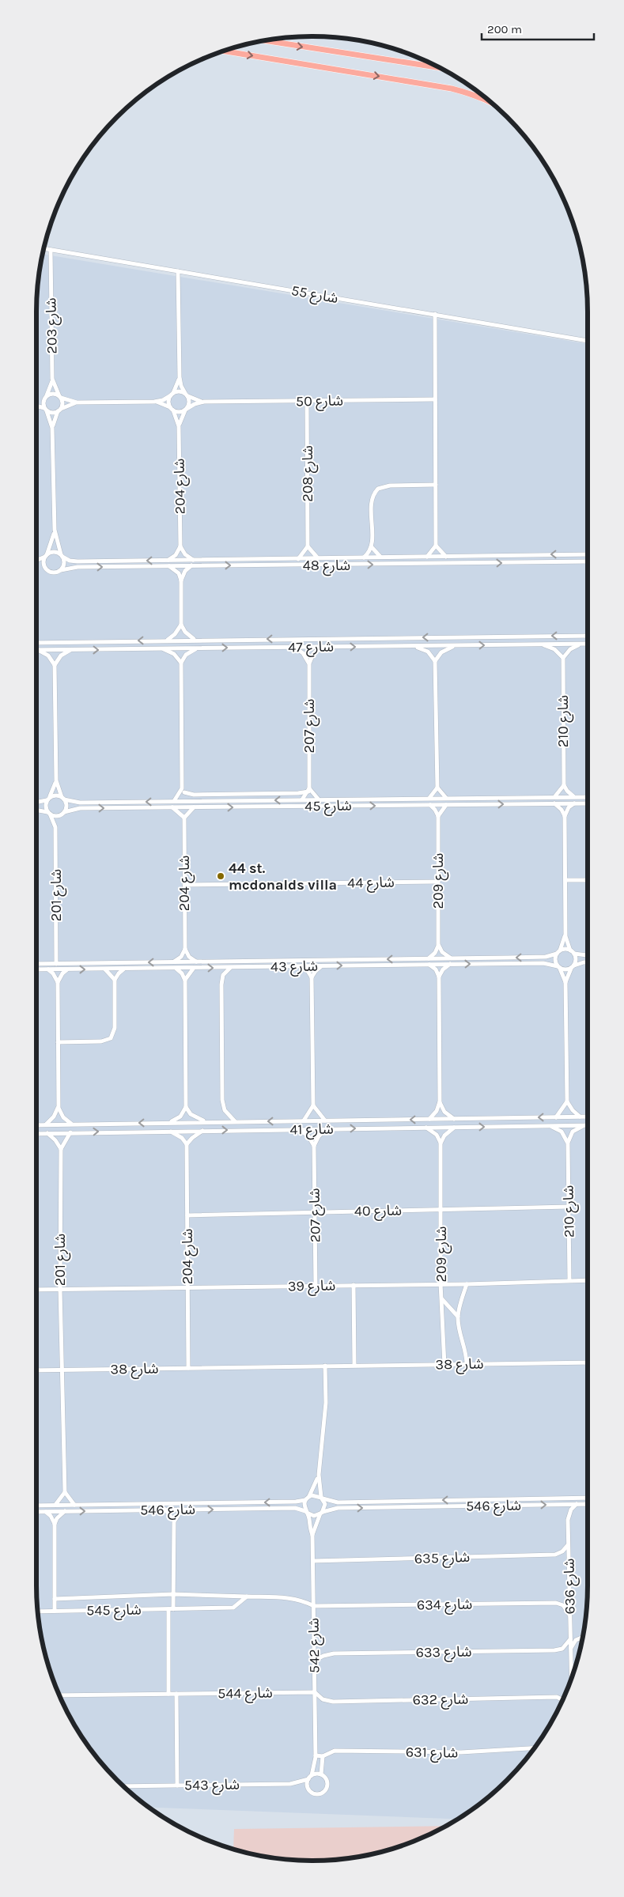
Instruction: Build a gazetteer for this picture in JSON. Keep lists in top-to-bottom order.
{
  "streets": {
    "street": [
      "شارع 55",
      "شارع 203",
      "شارع 50",
      "شارع 208",
      "شارع 204",
      "شارع 48",
      "شارع 47",
      "شارع 210",
      "شارع 207",
      "شارع 45",
      "شارع 209",
      "شارع 44",
      "شارع 201",
      "شارع 43",
      "شارع 41",
      "شارع 40",
      "شارع 39",
      "شارع 38",
      "شارع 546",
      "شارع 635",
      "شارع 636",
      "شارع 634",
      "شارع 545",
      "شارع 542",
      "شارع 633",
      "شارع 544",
      "شارع 632",
      "شارع 631",
      "شارع 543"
    ]
  },
  "crossings": [
    ["شارع 55", "شارع 203"],
    ["شارع 50", "شارع 208"],
    ["شارع 50", "شارع 204"],
    ["شارع 204", "شارع 44"],
    ["شارع 204", "شارع 40"],
    ["شارع 204", "شارع 39"],
    ["شارع 204", "شارع 38"],
    ["شارع 210", "شارع 40"],
    ["شارع 210", "شارع 39"],
    ["شارع 207", "شارع 40"],
    ["شارع 207", "شارع 39"],
    ["شارع 45", "شارع 201"],
    ["شارع 209", "شارع 44"],
    ["شارع 209", "شارع 40"],
    ["شارع 209", "شارع 39"],
    ["شارع 209", "شارع 38"],
    ["شارع 201", "شارع 43"],
    ["شارع 201", "شارع 39"],
    ["شارع 201", "شارع 38"],
    ["شارع 546", "شارع 636"],
    ["شارع 546", "شارع 542"],
    ["شارع 635", "شارع 636"],
    ["شارع 635", "شارع 542"],
    ["شارع 636", "شارع 634"],
    ["شارع 636", "شارع 633"],
    ["شارع 634", "شارع 542"],
    ["شارع 542", "شارع 633"],
    ["شارع 542", "شارع 544"],
    ["شارع 542", "شارع 632"],
    ["شارع 542", "شارع 543"],
    ["شارع 544", "شارع 632"]
  ],
  "places": ["44 st. mcdonalds villa"],
  "scale_bar": "200 m"
}
